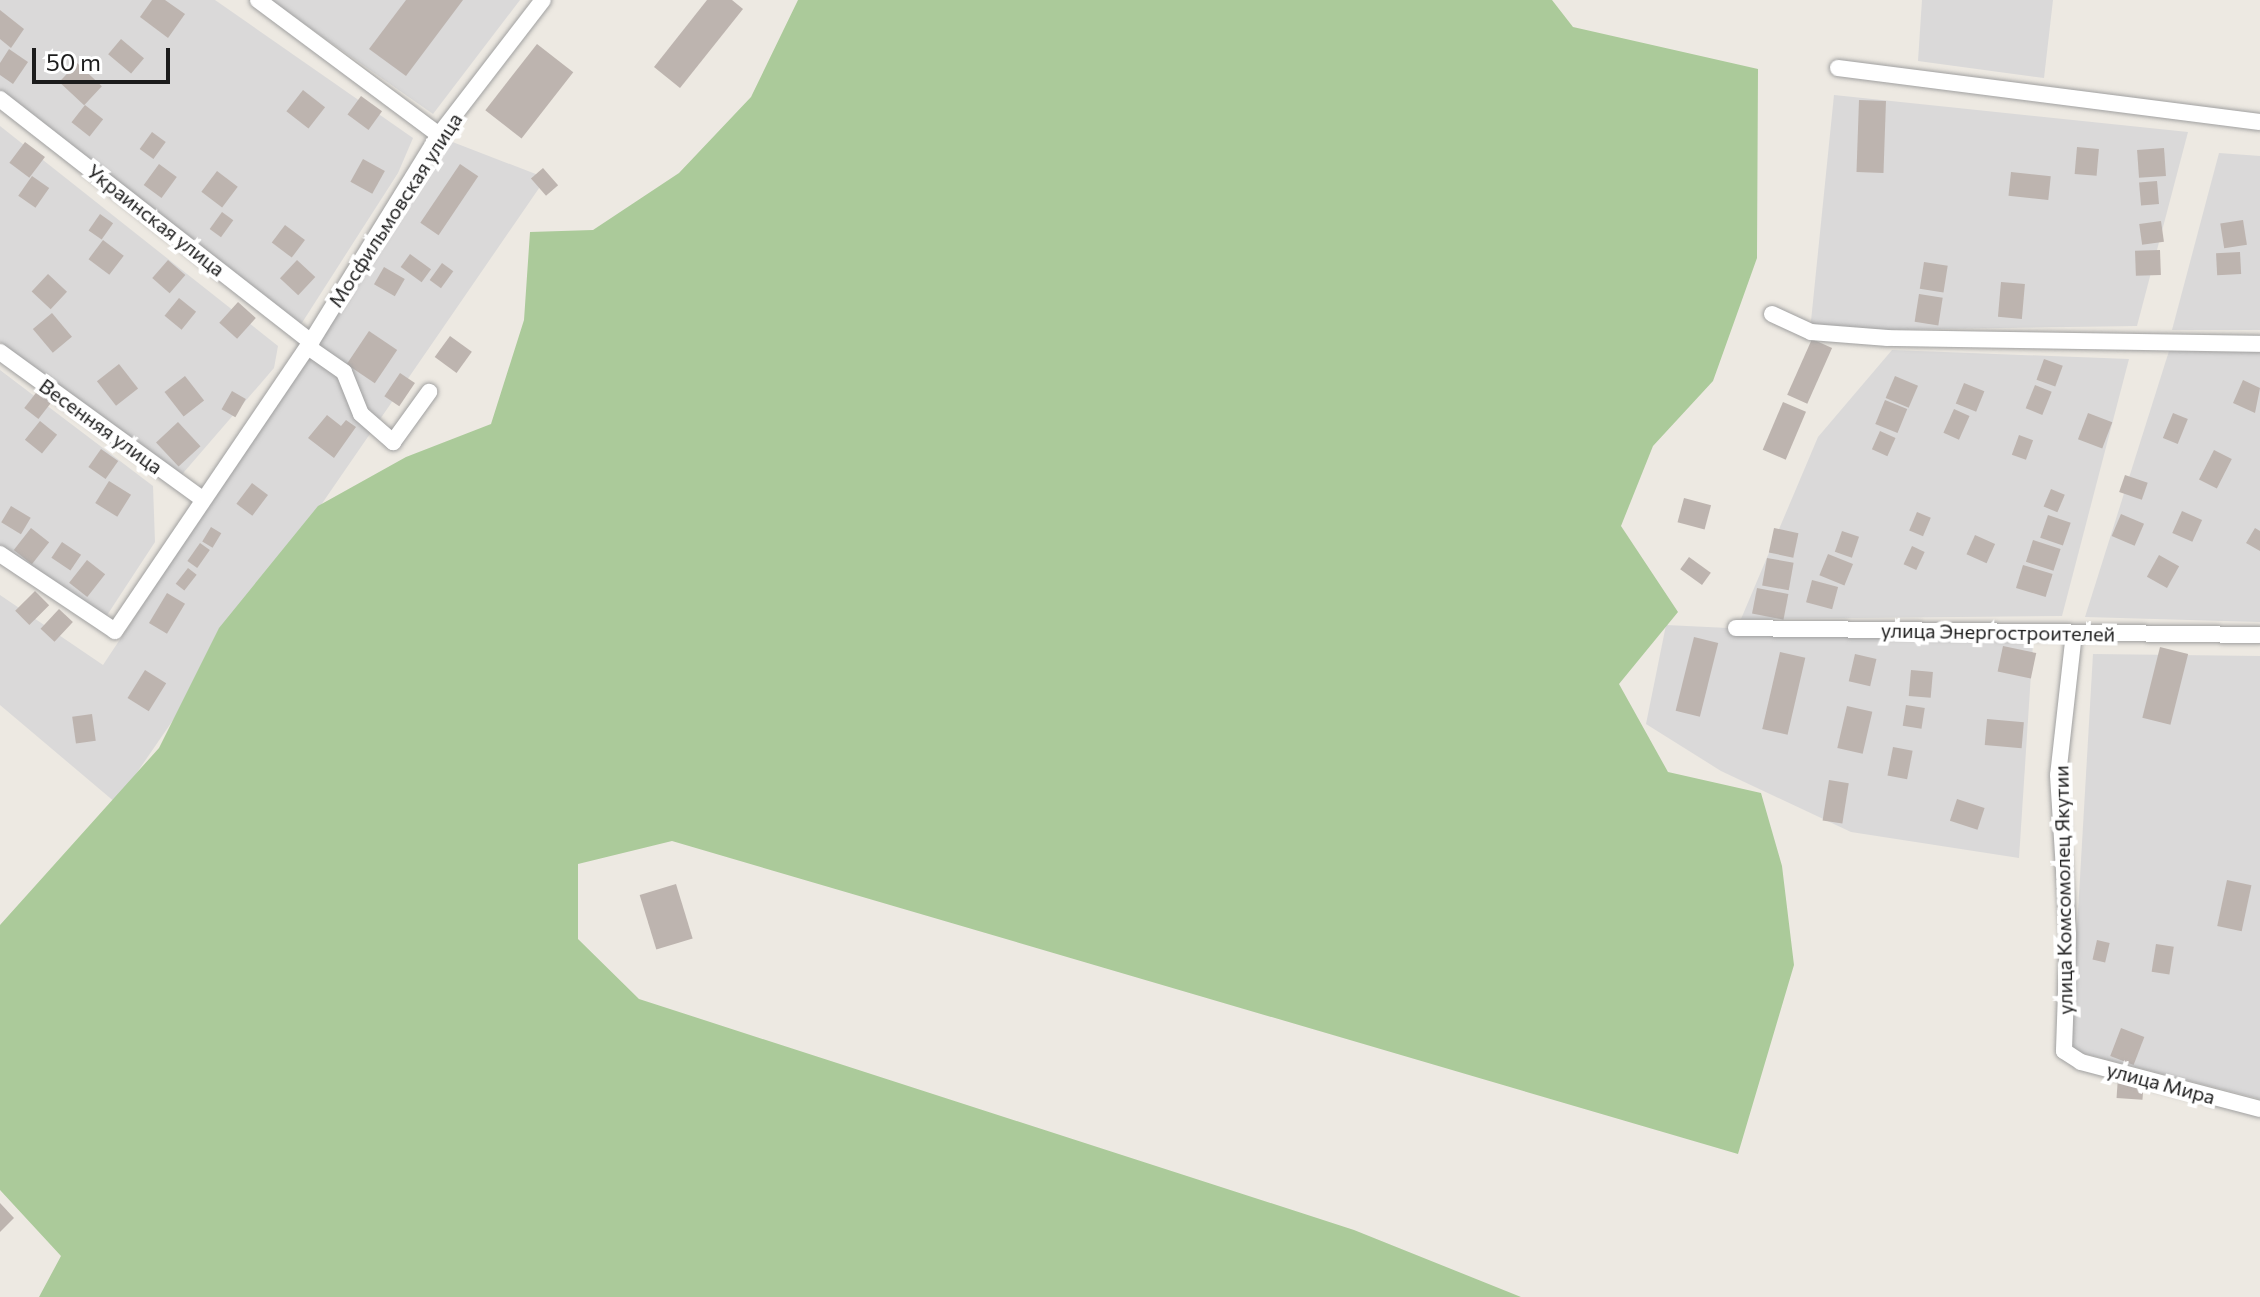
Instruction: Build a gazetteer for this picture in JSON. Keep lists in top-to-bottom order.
{
  "streets": {
    "street": [
      "Мосфильмовская улица",
      "Украинская улица",
      "Весенняя улица",
      "улица Энергостроителей",
      "улица Комсомолец Якутии",
      "улица Мира"
    ]
  },
  "crossings": [
    ["Мосфильмовская улица", "Украинская улица"],
    ["Мосфильмовская улица", "Весенняя улица"],
    ["улица Энергостроителей", "улица Комсомолец Якутии"],
    ["улица Комсомолец Якутии", "улица Мира"]
  ],
  "scale_bar": "50 m"
}
